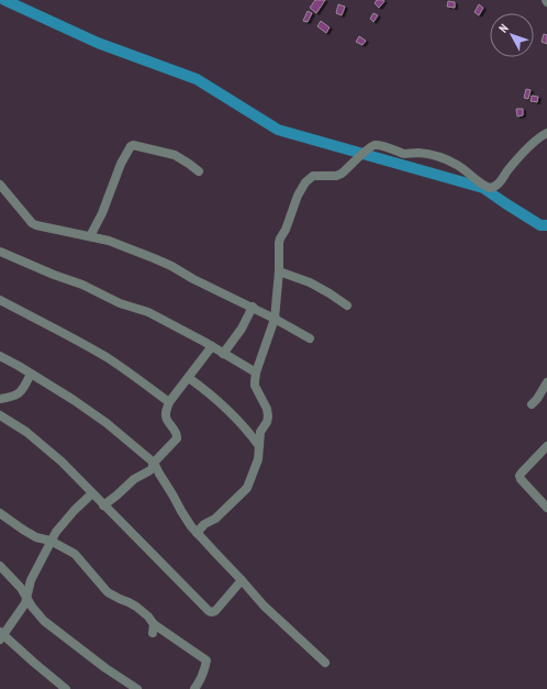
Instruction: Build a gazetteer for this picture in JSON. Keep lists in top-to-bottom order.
{
  "north": "top left"
}
